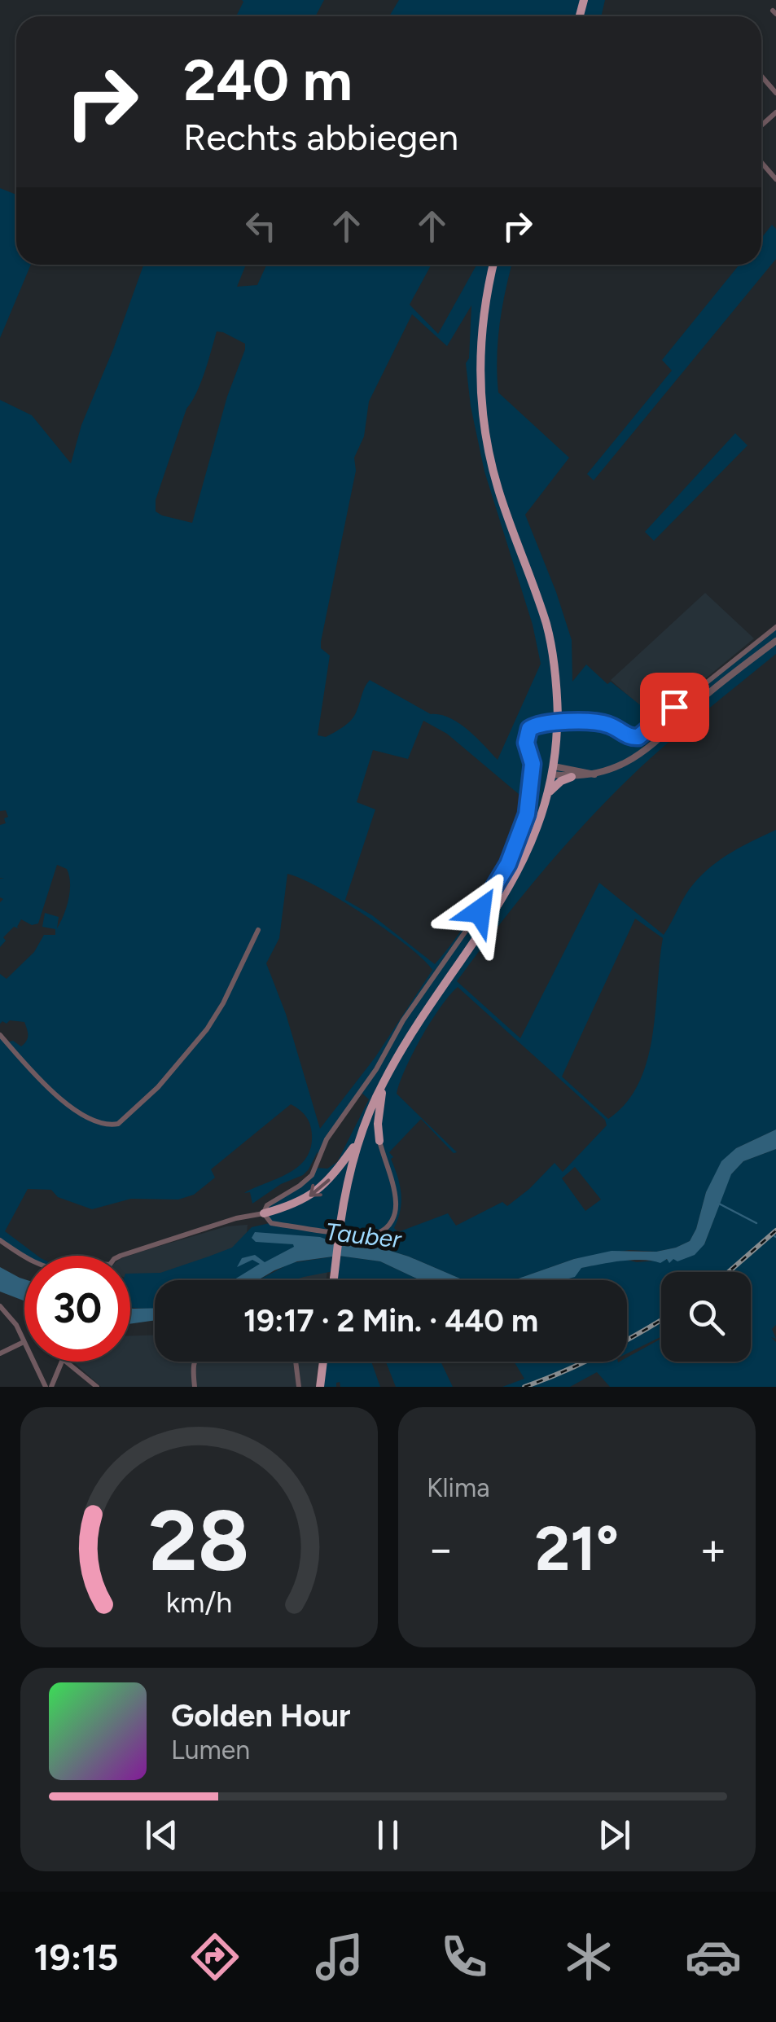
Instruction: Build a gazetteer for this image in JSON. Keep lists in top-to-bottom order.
{
  "water": ["Tauber"],
  "page": {
    "turn": ["240 m", "Rechts abbiegen"],
    "limit": "30",
    "trip": "19:17 · 2 Min. · 440 m",
    "tile": "Klima",
    "heat": ["−", "21°", "+"],
    "song": ["Golden Hour", "Lumen"],
    "tabs": "19:15",
    "gauge": ["28", "km/h"]
  }
}
